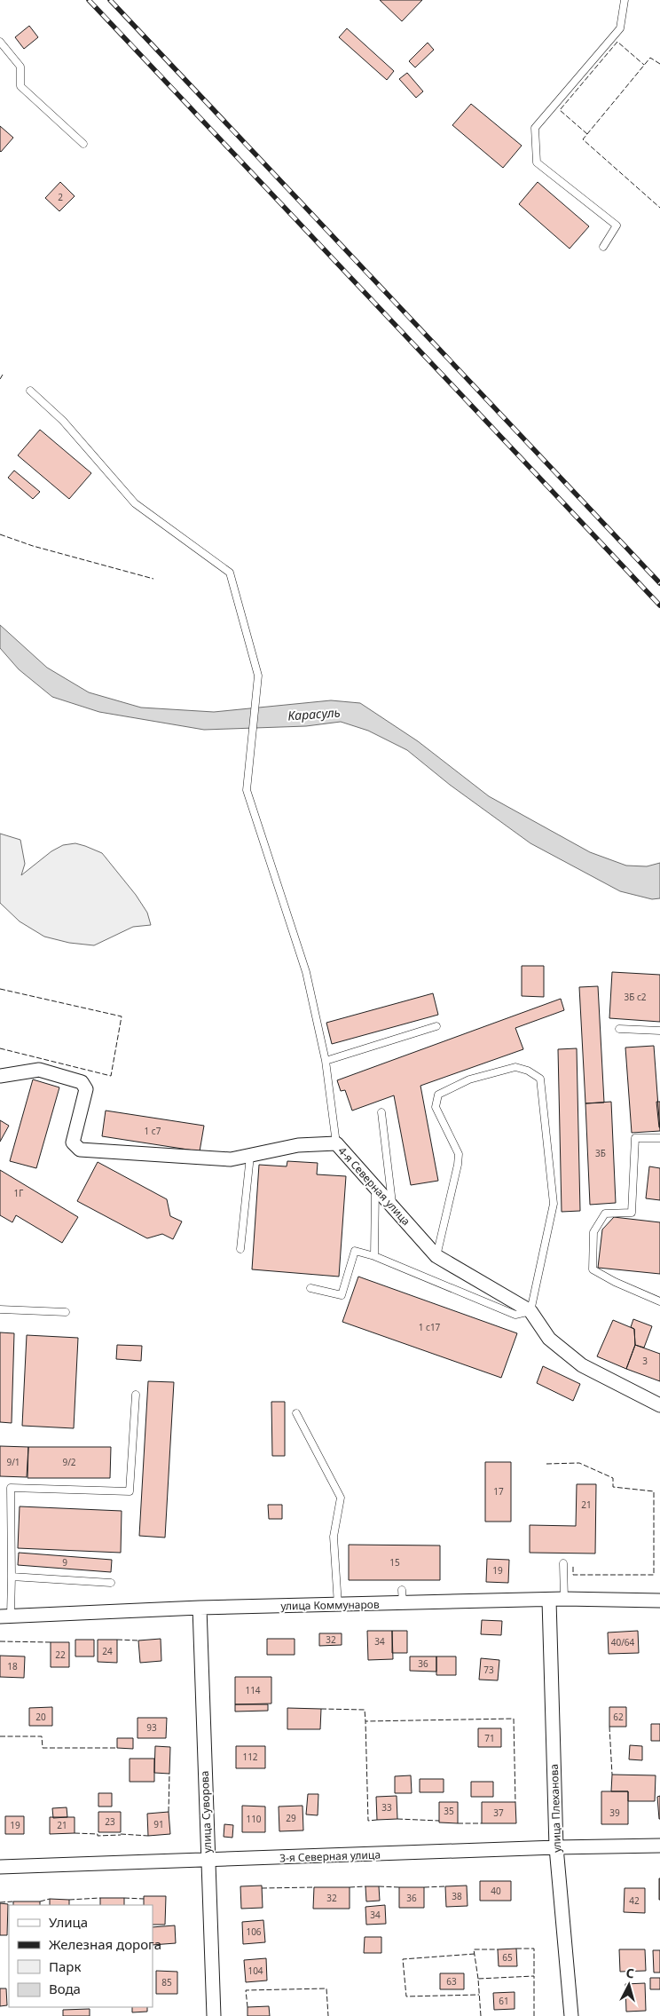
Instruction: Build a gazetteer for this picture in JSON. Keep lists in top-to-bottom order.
{
  "streets": {
    "street": [
      "4-я Северная улица",
      "улица Коммунаров",
      "улица Плеханова",
      "улица Суворова",
      "3-я Северная улица"
    ]
  },
  "crossings": [
    ["улица Коммунаров", "улица Плеханова"],
    ["улица Коммунаров", "улица Суворова"],
    ["улица Плеханова", "3-я Северная улица"],
    ["улица Суворова", "3-я Северная улица"]
  ],
  "water": ["Карасуль"],
  "house_numbers": [
    "2",
    "3Б с2",
    "1 с7",
    "3Б",
    "1Г",
    "1 с17",
    "3",
    "9/1",
    "9/2",
    "17",
    "21",
    "9",
    "15",
    "19",
    "32",
    "34",
    "40/64",
    "24",
    "22",
    "36",
    "18",
    "73",
    "114",
    "20",
    "62",
    "93",
    "71",
    "112",
    "33",
    "35",
    "37",
    "39",
    "29",
    "110",
    "23",
    "91",
    "19",
    "21",
    "40",
    "38",
    "32",
    "36",
    "42",
    "34",
    "106",
    "65",
    "104",
    "63",
    "85",
    "61"
  ],
  "legend": [
    "Улица",
    "Железная дорога",
    "Парк",
    "Вода"
  ],
  "north": "top"
}
